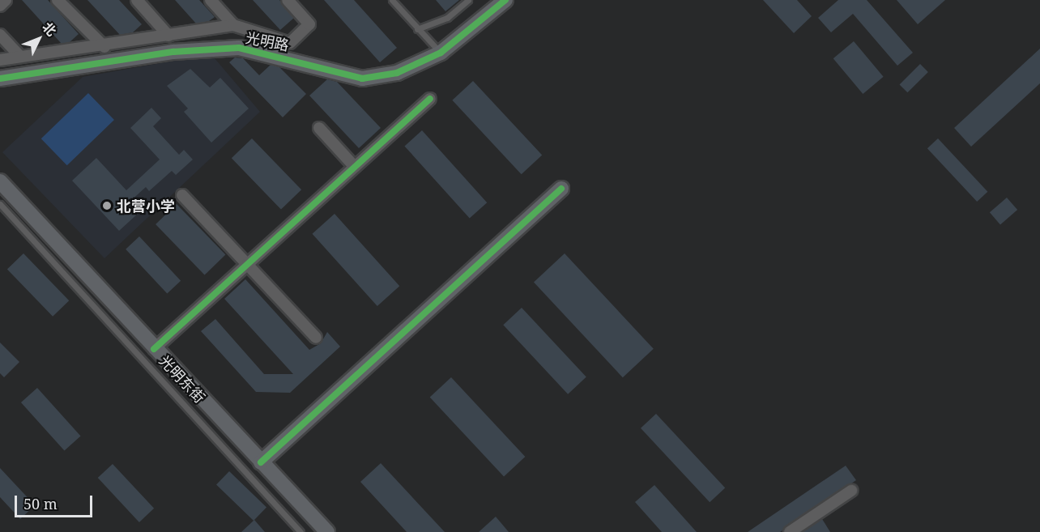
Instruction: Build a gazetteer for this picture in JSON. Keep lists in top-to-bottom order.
{
  "streets": {
    "street": ["光明路", "光明东街"]
  },
  "places": ["北营小学"],
  "scale_bar": "50 m",
  "north": "top right"
}
